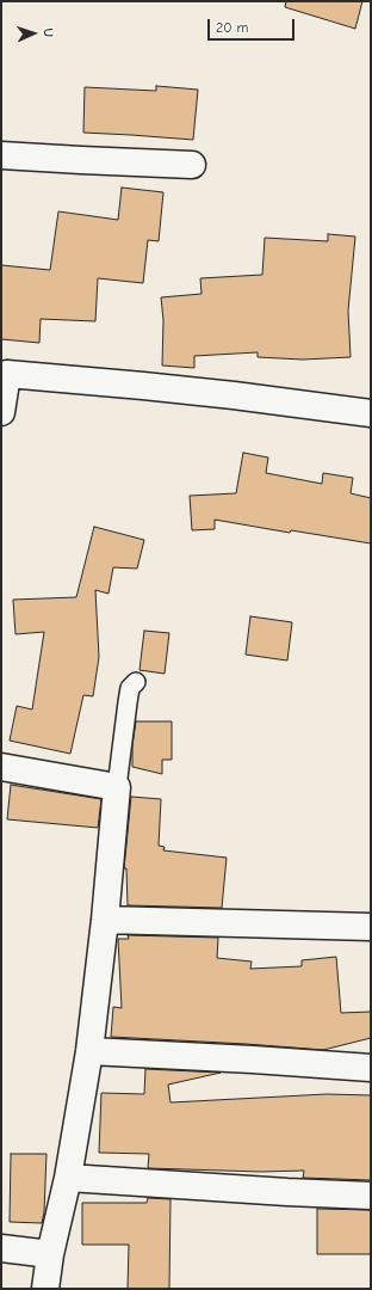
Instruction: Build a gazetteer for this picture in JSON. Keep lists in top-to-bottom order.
{
  "scale_bar": "20 m",
  "north": "right"
}
